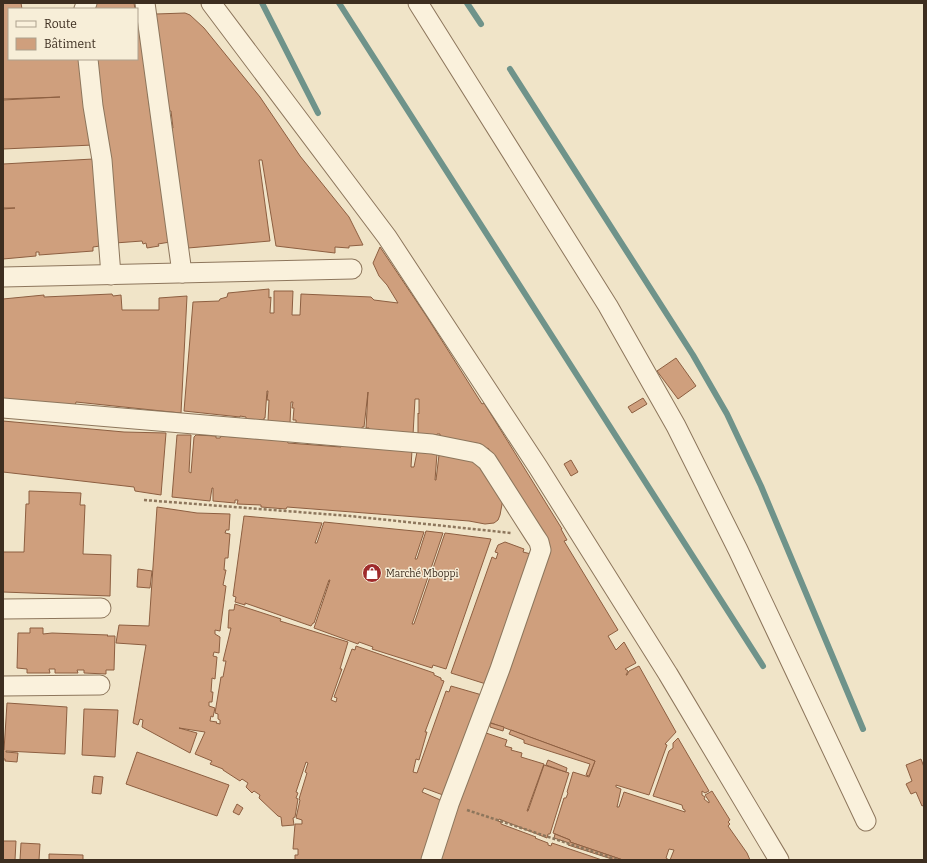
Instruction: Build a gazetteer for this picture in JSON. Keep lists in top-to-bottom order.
{
  "places": {
    "shop": ["Marché Mboppi"]
  },
  "legend": ["Route", "Bâtiment"]
}
